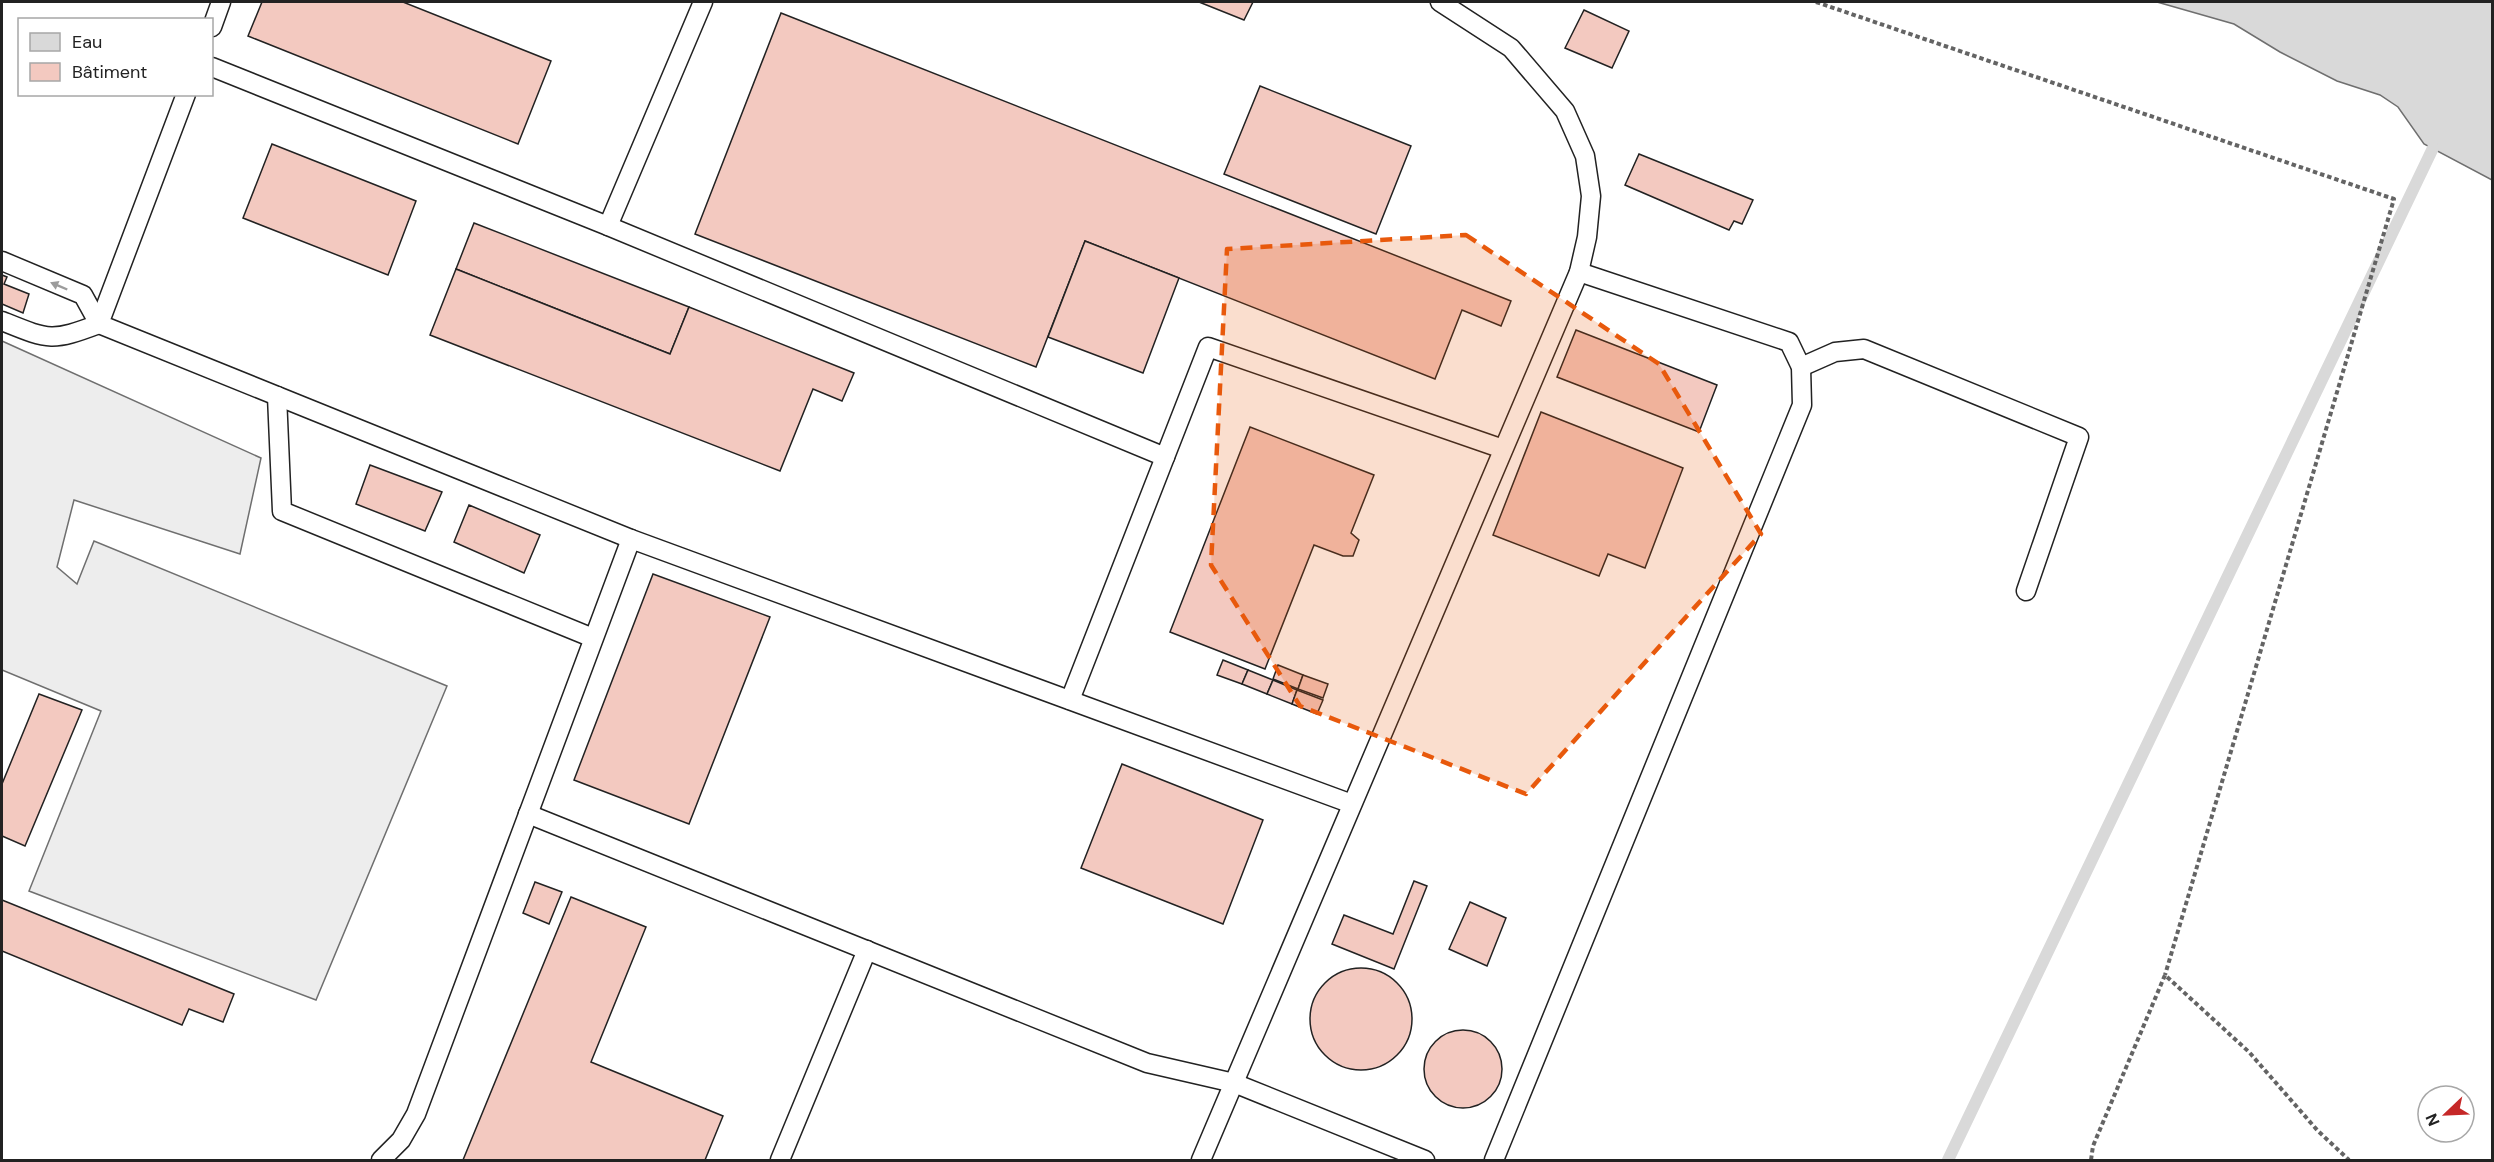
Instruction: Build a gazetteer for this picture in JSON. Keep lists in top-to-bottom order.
{
  "legend": ["Eau", "Bâtiment"],
  "north": "bottom left"
}
